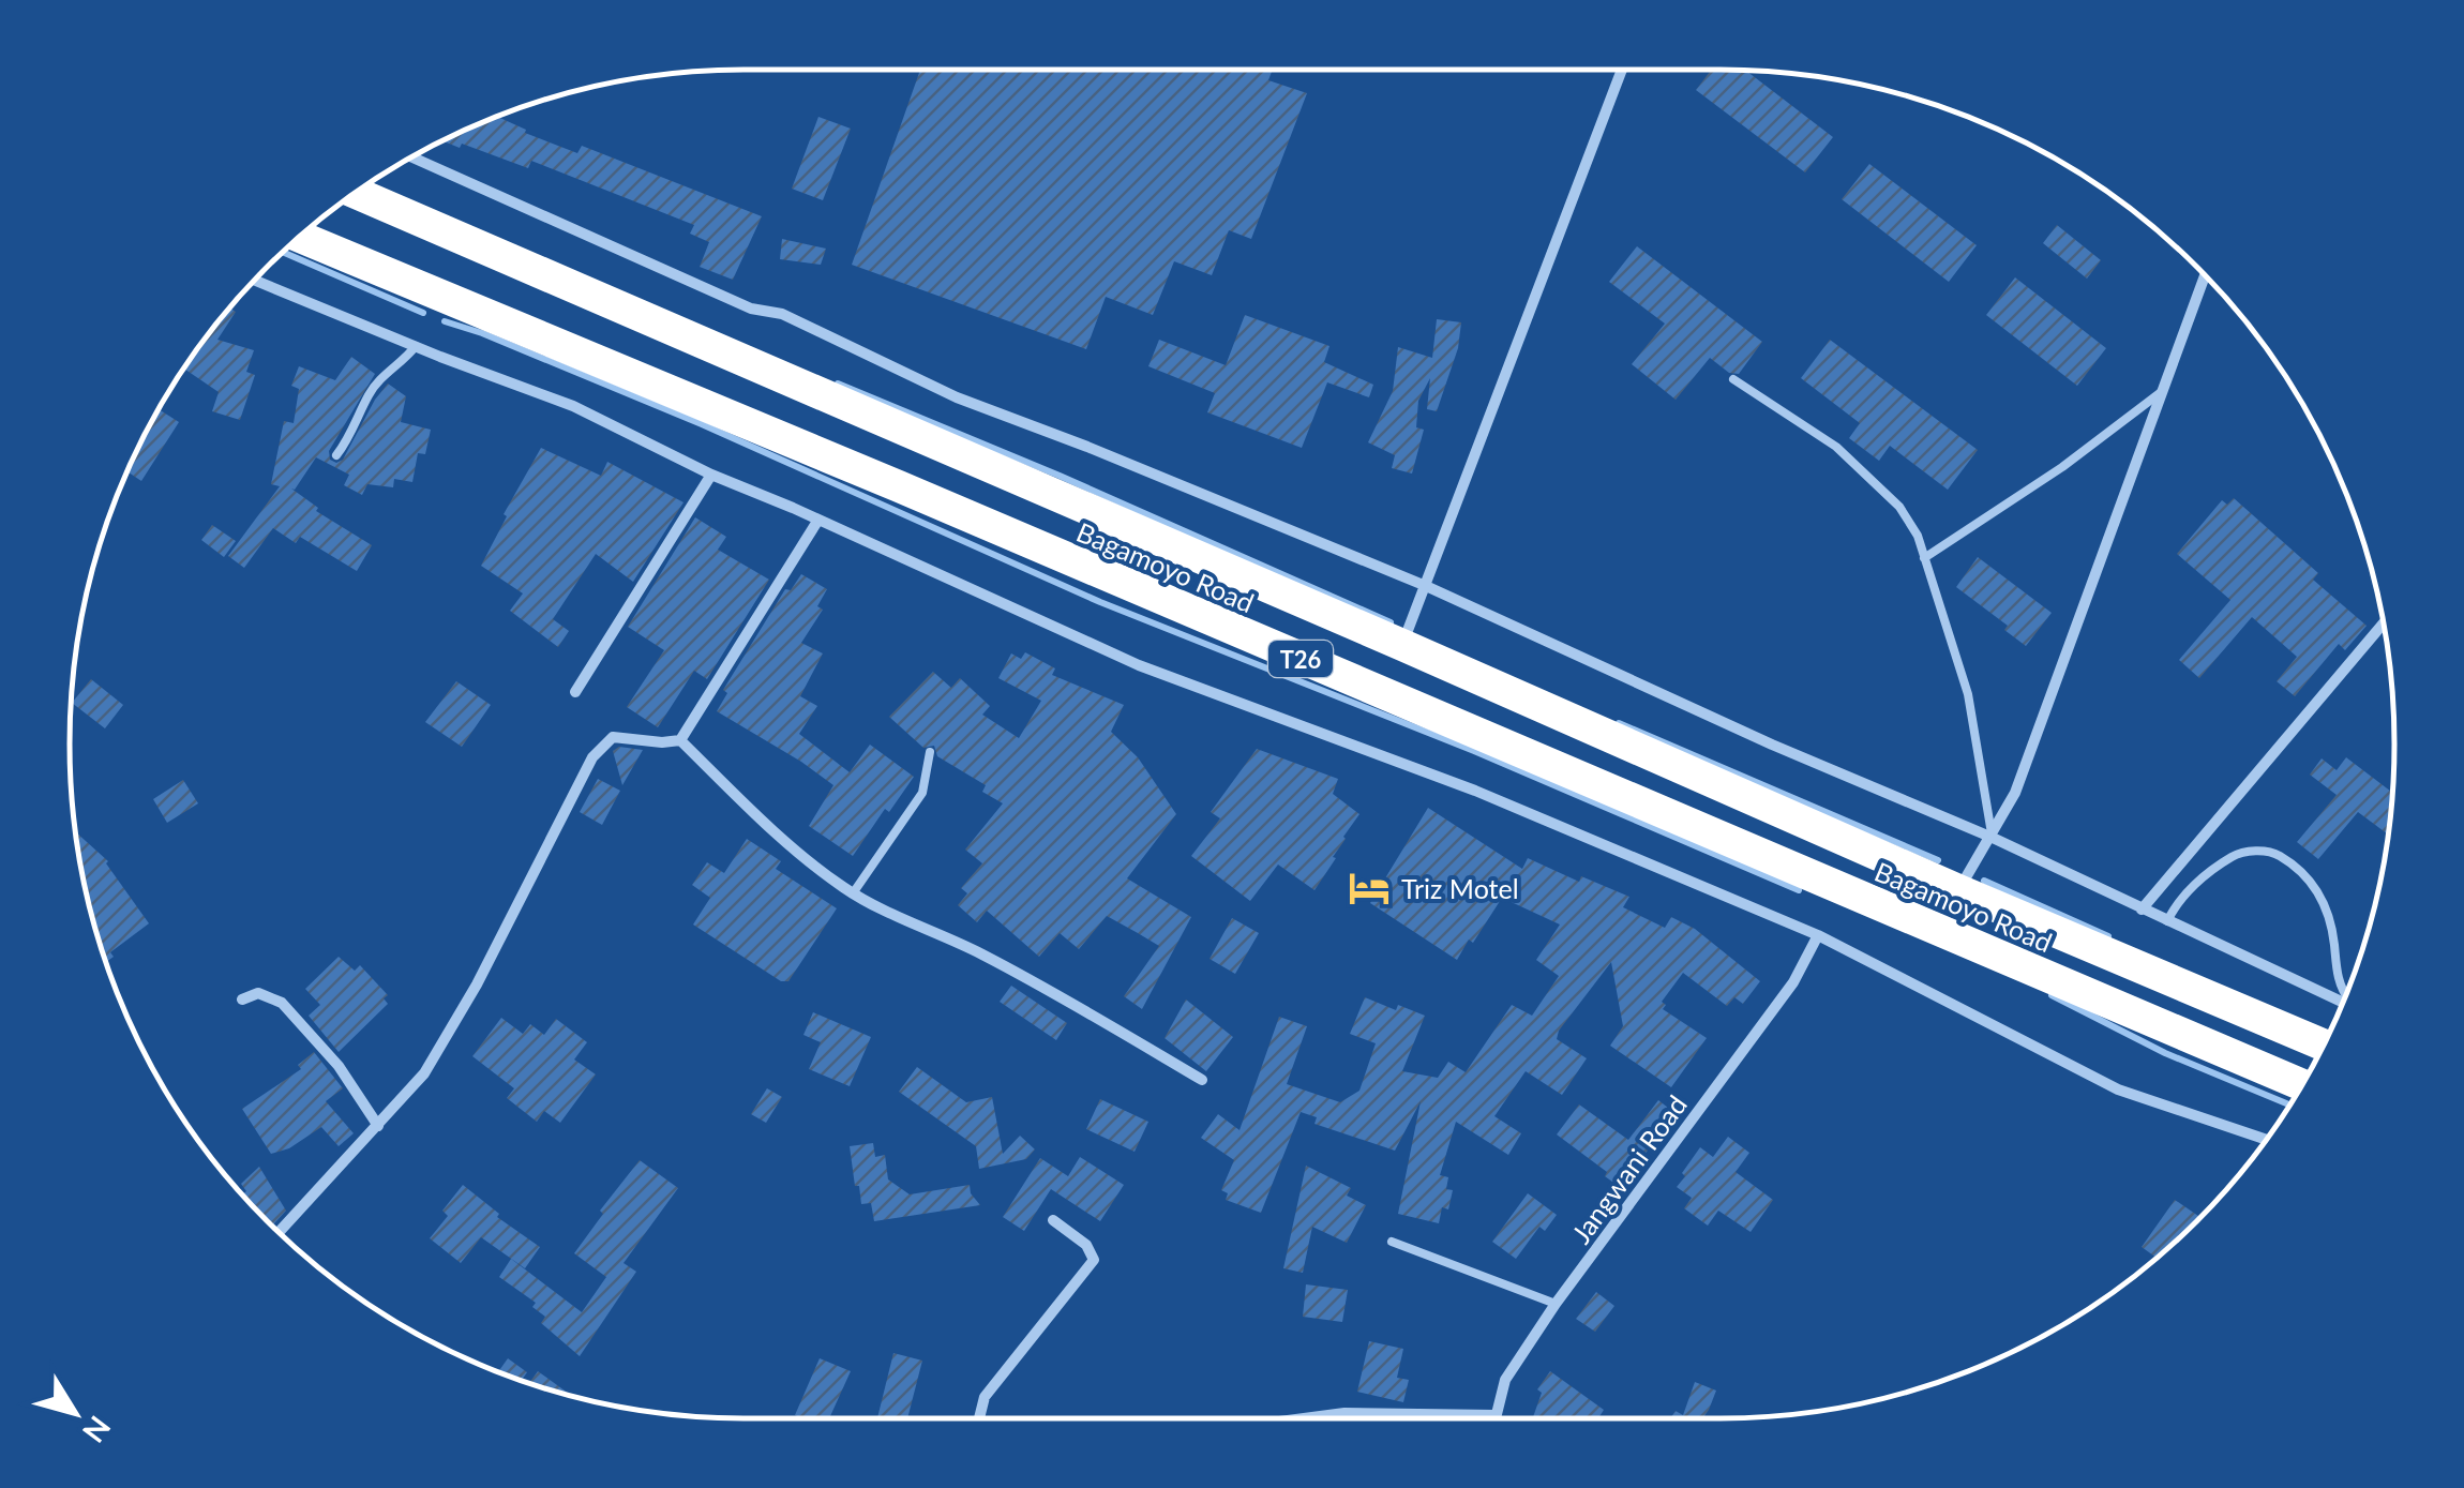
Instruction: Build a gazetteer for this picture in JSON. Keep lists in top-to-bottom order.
{
  "streets": {
    "highway": ["Bagamoyo Road", "T26"],
    "street": ["Jangwani Road"]
  },
  "places": {
    "hotel": ["Triz Motel"]
  },
  "north": "bottom right"
}
